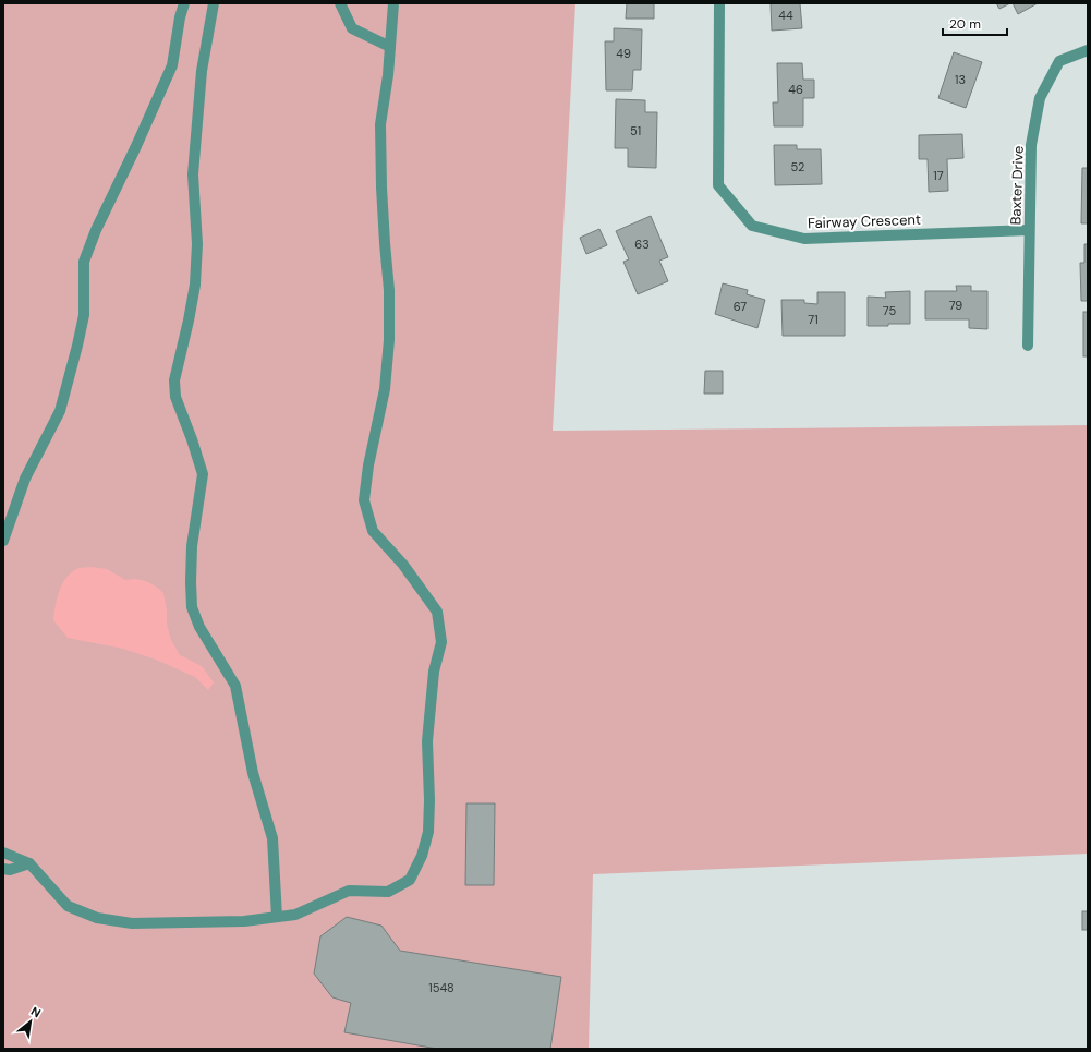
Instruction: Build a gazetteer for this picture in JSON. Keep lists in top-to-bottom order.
{
  "streets": {
    "street": ["Baxter Drive", "Fairway Crescent"]
  },
  "crossings": [
    ["Baxter Drive", "Fairway Crescent"]
  ],
  "house_numbers": [
    "44",
    "49",
    "13",
    "46",
    "51",
    "52",
    "17",
    "63",
    "79",
    "67",
    "75",
    "71",
    "1548"
  ],
  "scale_bar": "20 m",
  "north": "top right"
}
